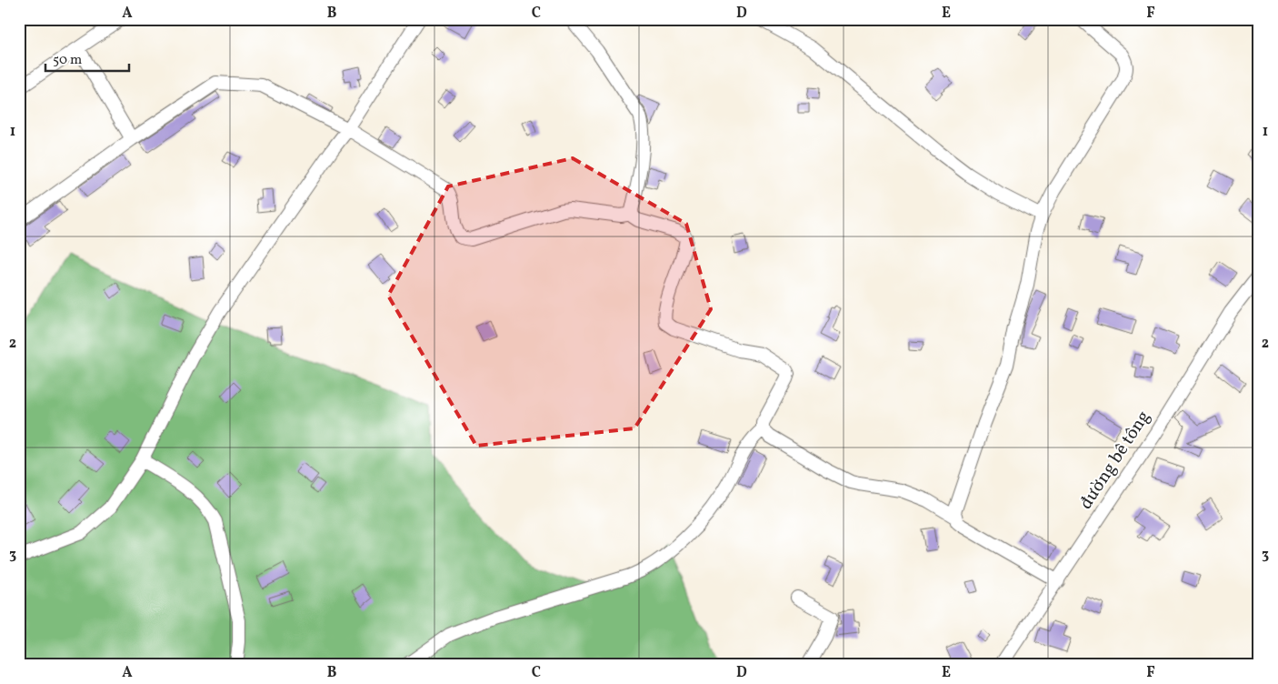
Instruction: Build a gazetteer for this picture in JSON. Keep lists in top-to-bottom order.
{
  "streets": {
    "street": ["đường bê tông"]
  },
  "scale_bar": "50 m",
  "grid": {
    "columns": [
      "A",
      "B",
      "C",
      "D",
      "E",
      "F"
    ],
    "rows": ["1", "2", "3"]
  }
}
